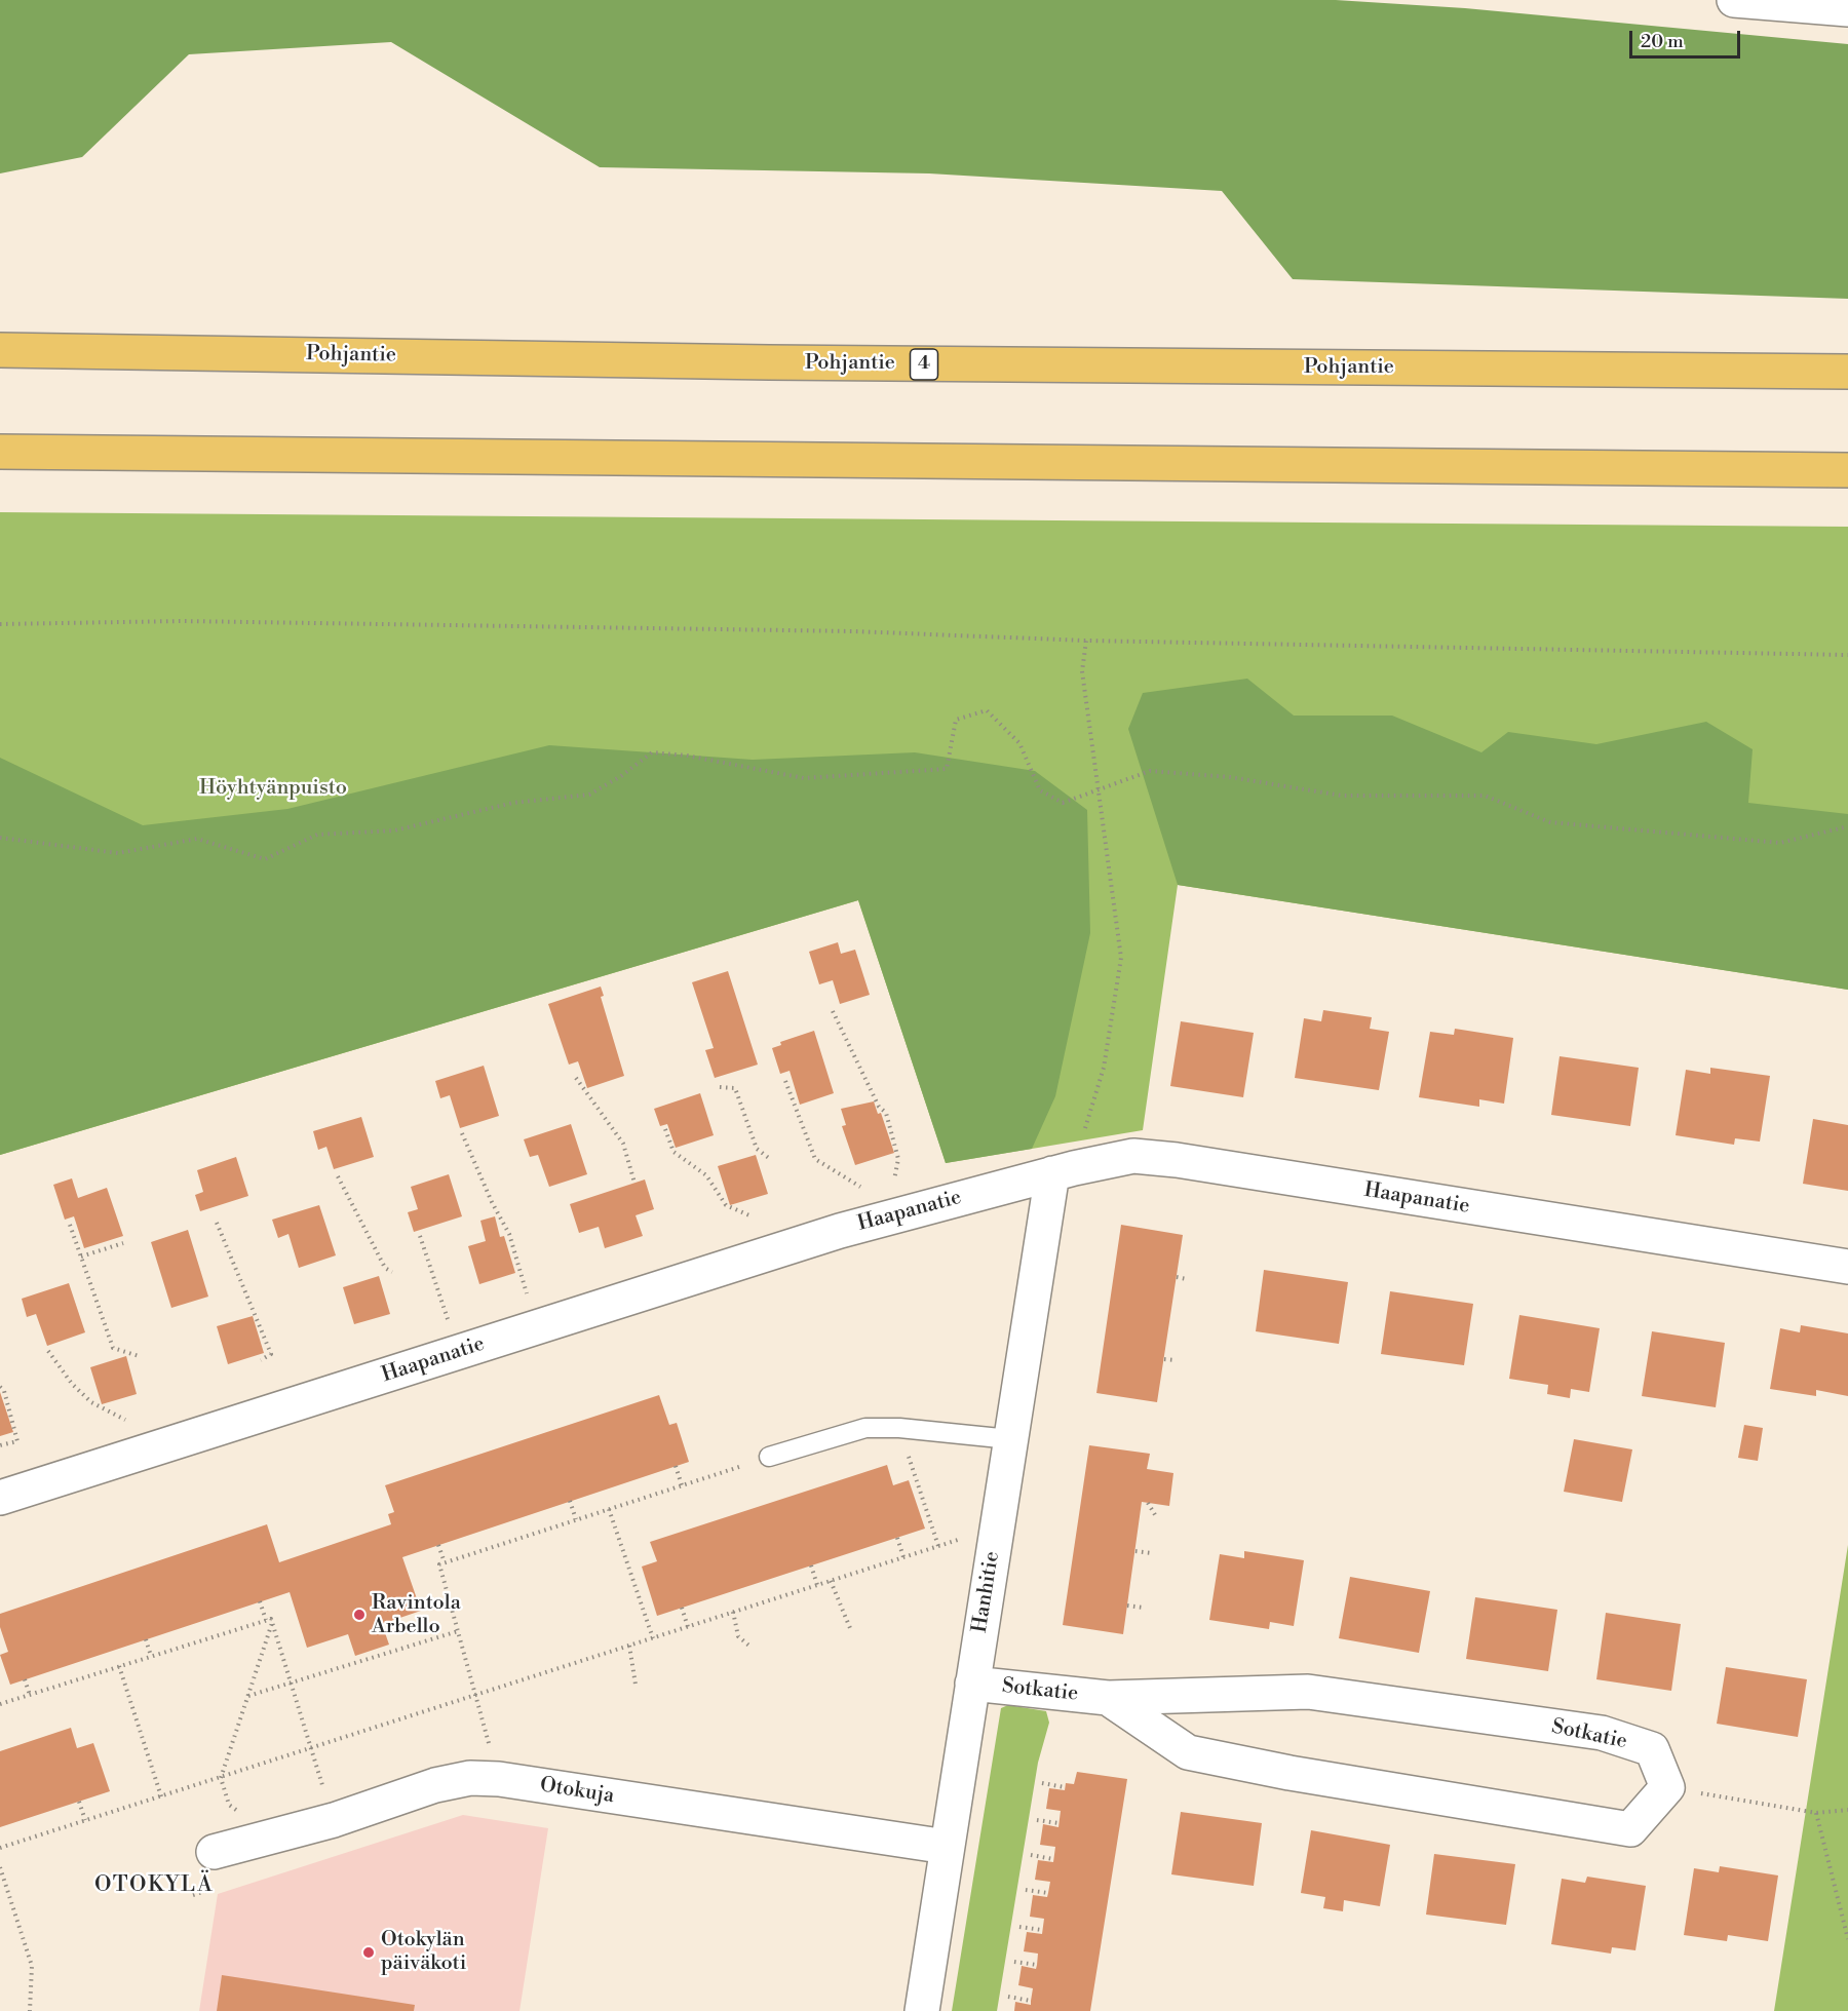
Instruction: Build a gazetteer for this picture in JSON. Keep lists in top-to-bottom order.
{
  "streets": {
    "highway": ["Pohjantie", "4"],
    "street": [
      "Haapanatie",
      "Hanhitie",
      "Sotkatie",
      "Otokuja"
    ]
  },
  "crossings": [
    ["Haapanatie", "Hanhitie"],
    ["Hanhitie", "Sotkatie"],
    ["Hanhitie", "Otokuja"]
  ],
  "districts": ["OTOKYLÄ"],
  "parks": ["Höyhtyänpuisto"],
  "places": ["Ravintola Arbello", "Otokylän päiväkoti"],
  "scale_bar": "20 m"
}
